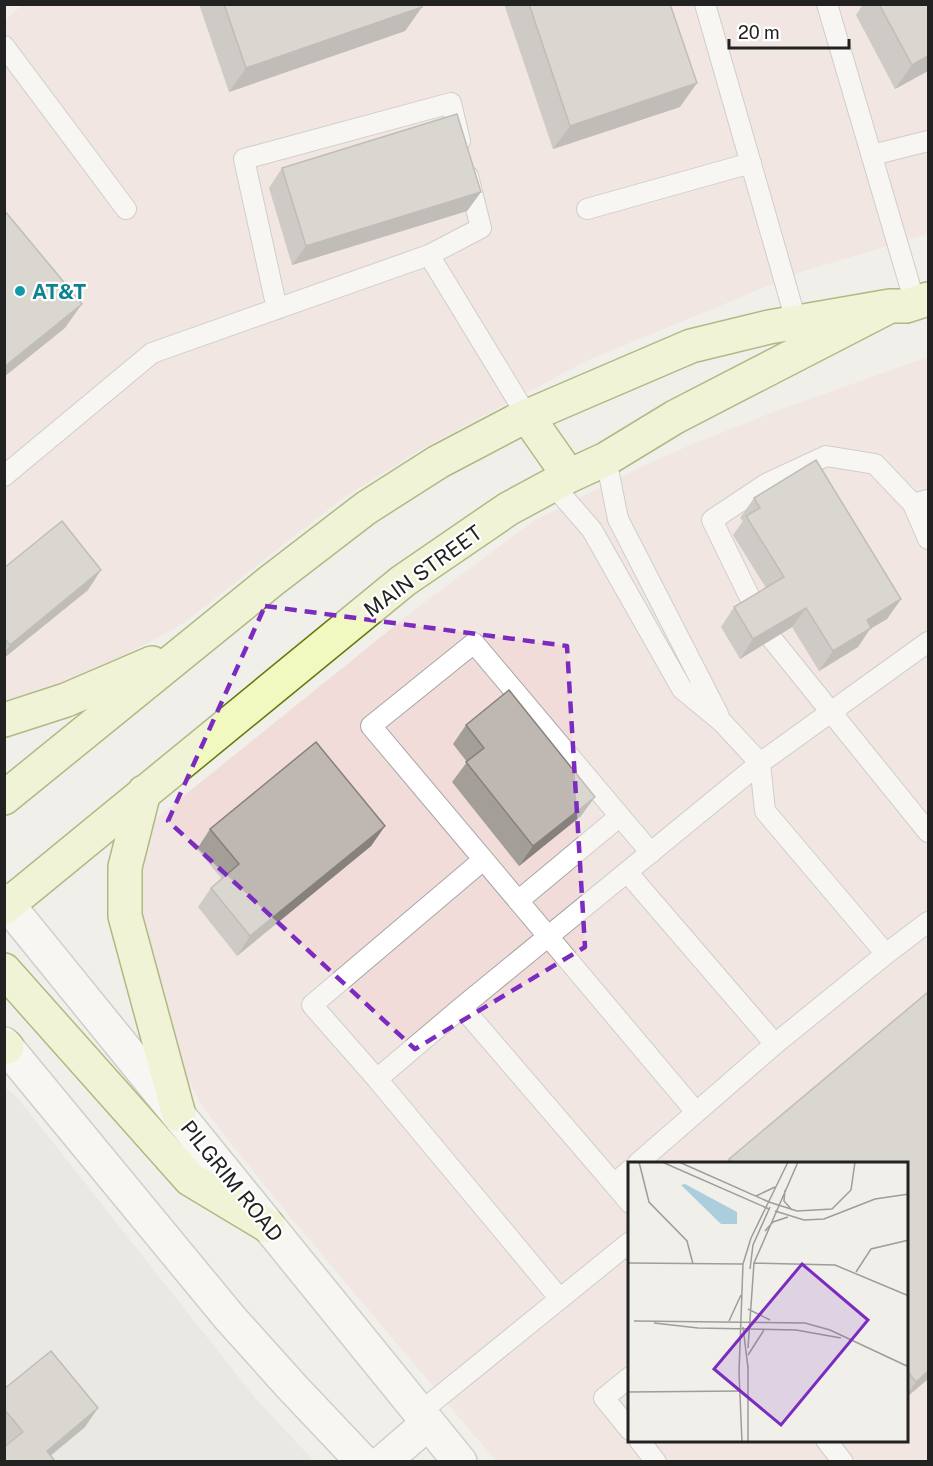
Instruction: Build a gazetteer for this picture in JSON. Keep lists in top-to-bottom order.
{
  "streets": {
    "main road": ["MAIN STREET"],
    "street": ["PILGRIM ROAD"]
  },
  "crossings": [
    ["MAIN STREET", "PILGRIM ROAD"]
  ],
  "places": ["AT&T"],
  "scale_bar": "20 m"
}
